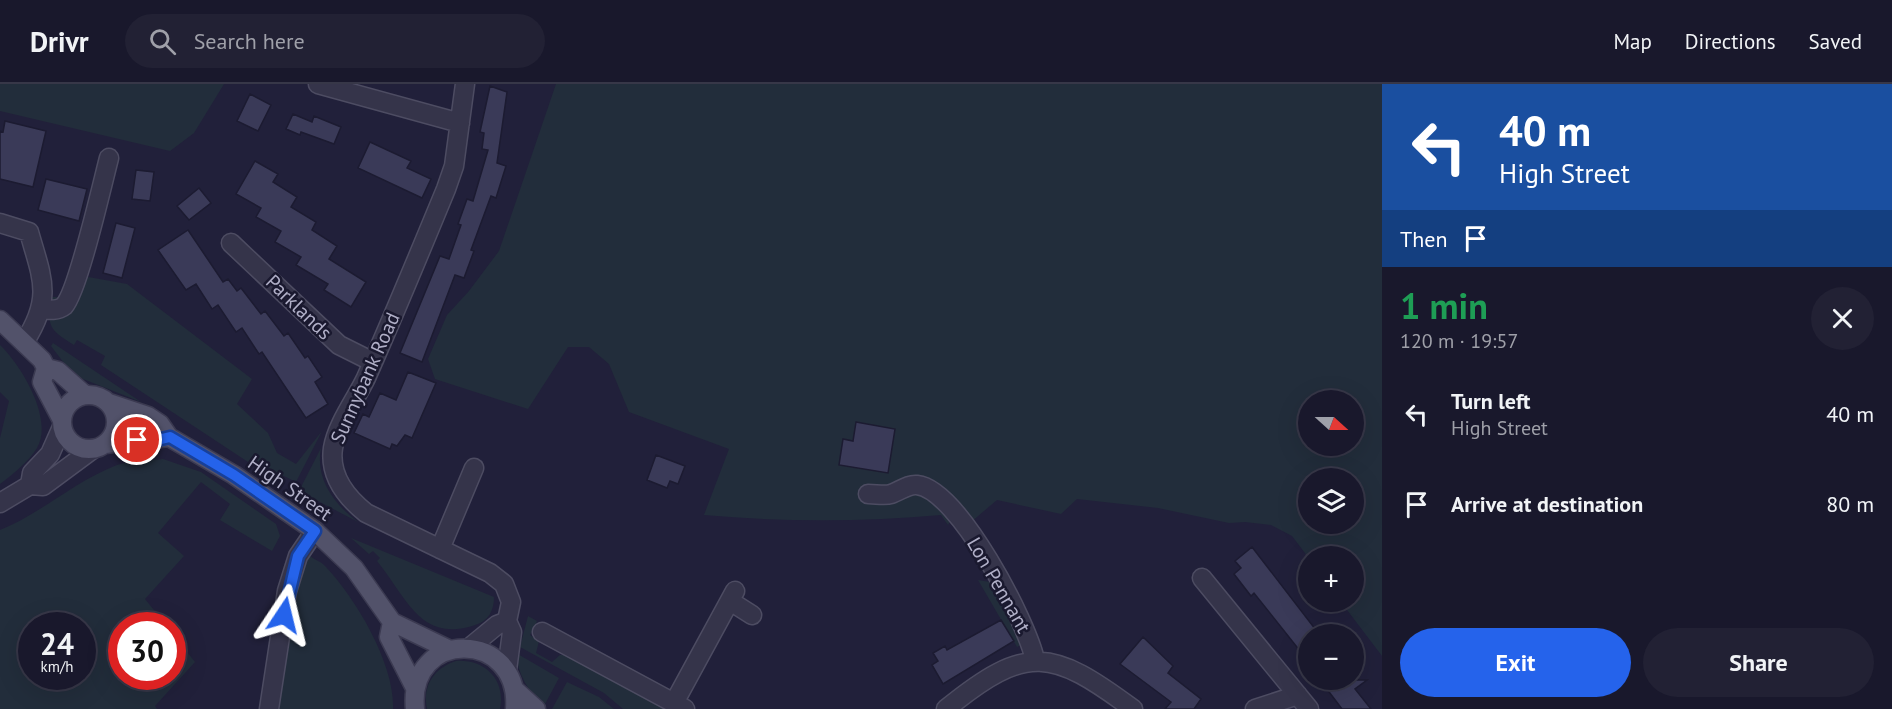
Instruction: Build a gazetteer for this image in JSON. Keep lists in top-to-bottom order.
{
  "streets": {
    "main road": ["High Street"],
    "street": ["Parklands", "Sunnybank Road", "Lon Pennant"]
  },
  "crossings": [
    ["Parklands", "Sunnybank Road"],
    ["Sunnybank Road", "High Street"]
  ],
  "north": "right",
  "page": {
    "header": "Drivr",
    "search": "Search here",
    "nav": ["Map", "Directions", "Saved"],
    "turn": ["40 m", "High Street"],
    "then": "Then",
    "heading": ["1 min", "120 m · 19:57"],
    "list": [
      {
        "name": "Turn left",
        "note": "High Street",
        "value": "40 m"
      },
      {
        "name": "Arrive at destination",
        "value": "80 m"
      }
    ],
    "map_buttons": ["+", "−"],
    "speed": "24 km/h",
    "limit": "30",
    "buttons": ["Exit", "Share"]
  }
}
